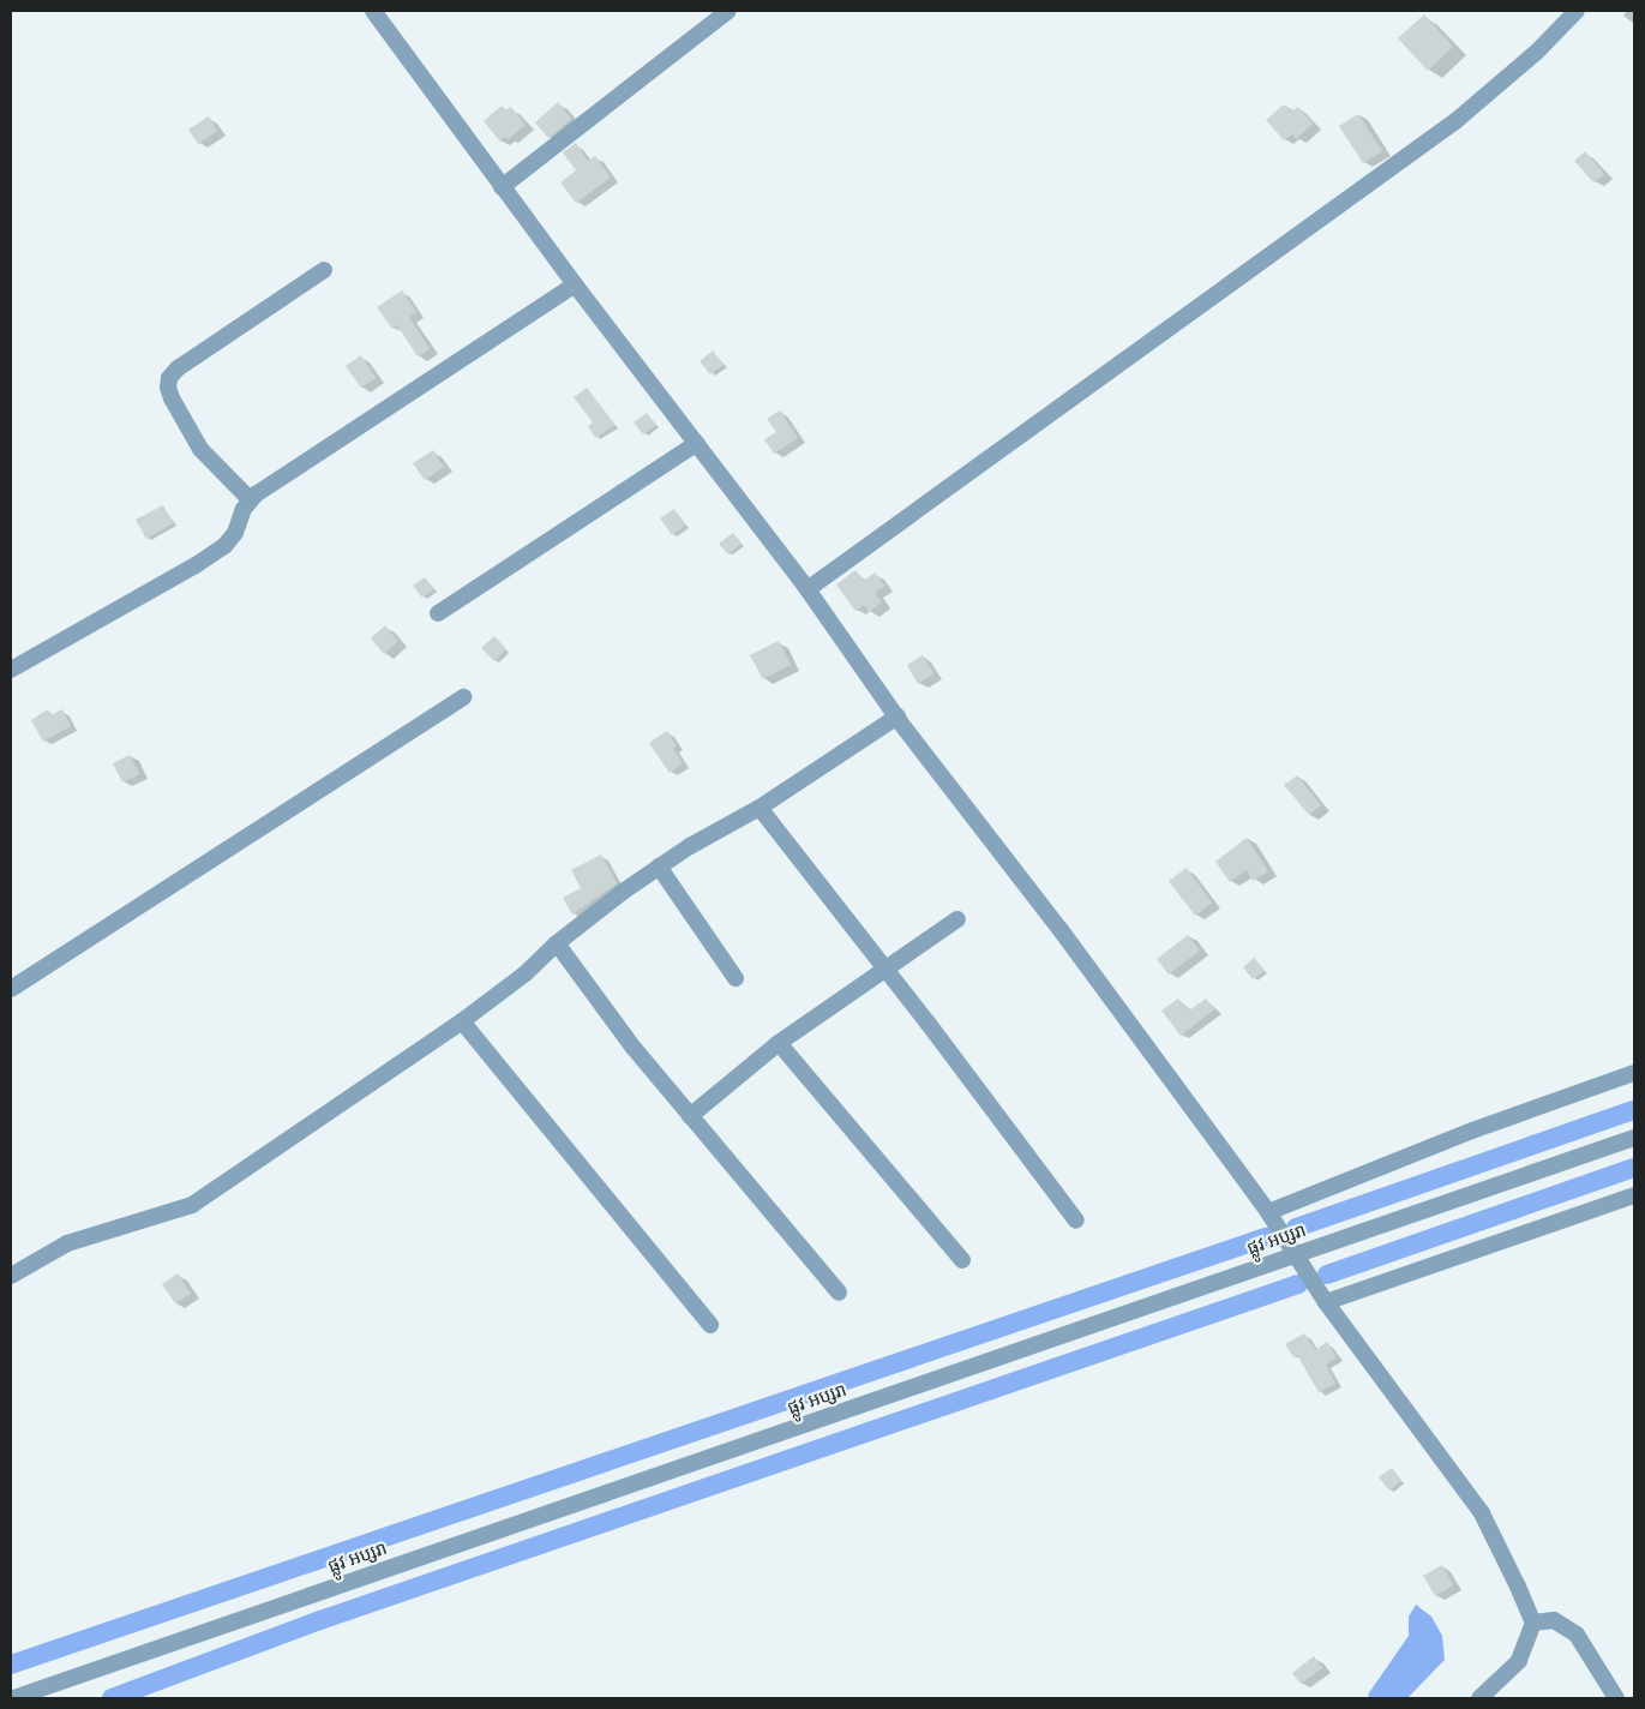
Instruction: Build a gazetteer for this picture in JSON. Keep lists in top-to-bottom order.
{
  "streets": {
    "street": ["ផ្លូវ អប្សរា"]
  }
}
